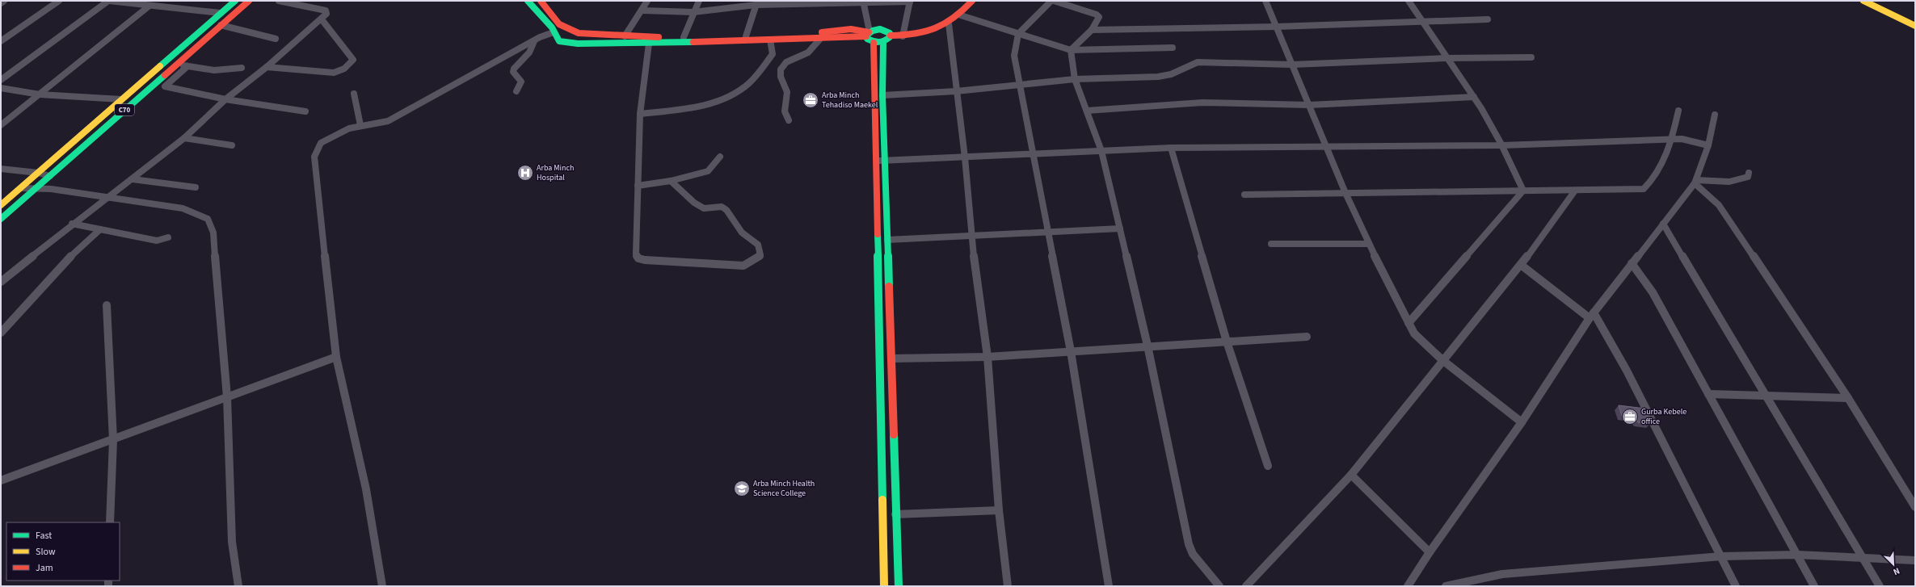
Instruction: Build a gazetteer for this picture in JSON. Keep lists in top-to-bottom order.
{
  "streets": {
    "main road": ["C70"]
  },
  "places": {
    "office": ["Arba Minch Tehadiso Maekel", "Gurba Kebele office"],
    "hospital": ["Arba Minch Hospital"],
    "school or university": ["Arba Minch Health Science College"]
  },
  "legend": ["Fast", "Slow", "Jam"],
  "north": "bottom right"
}
